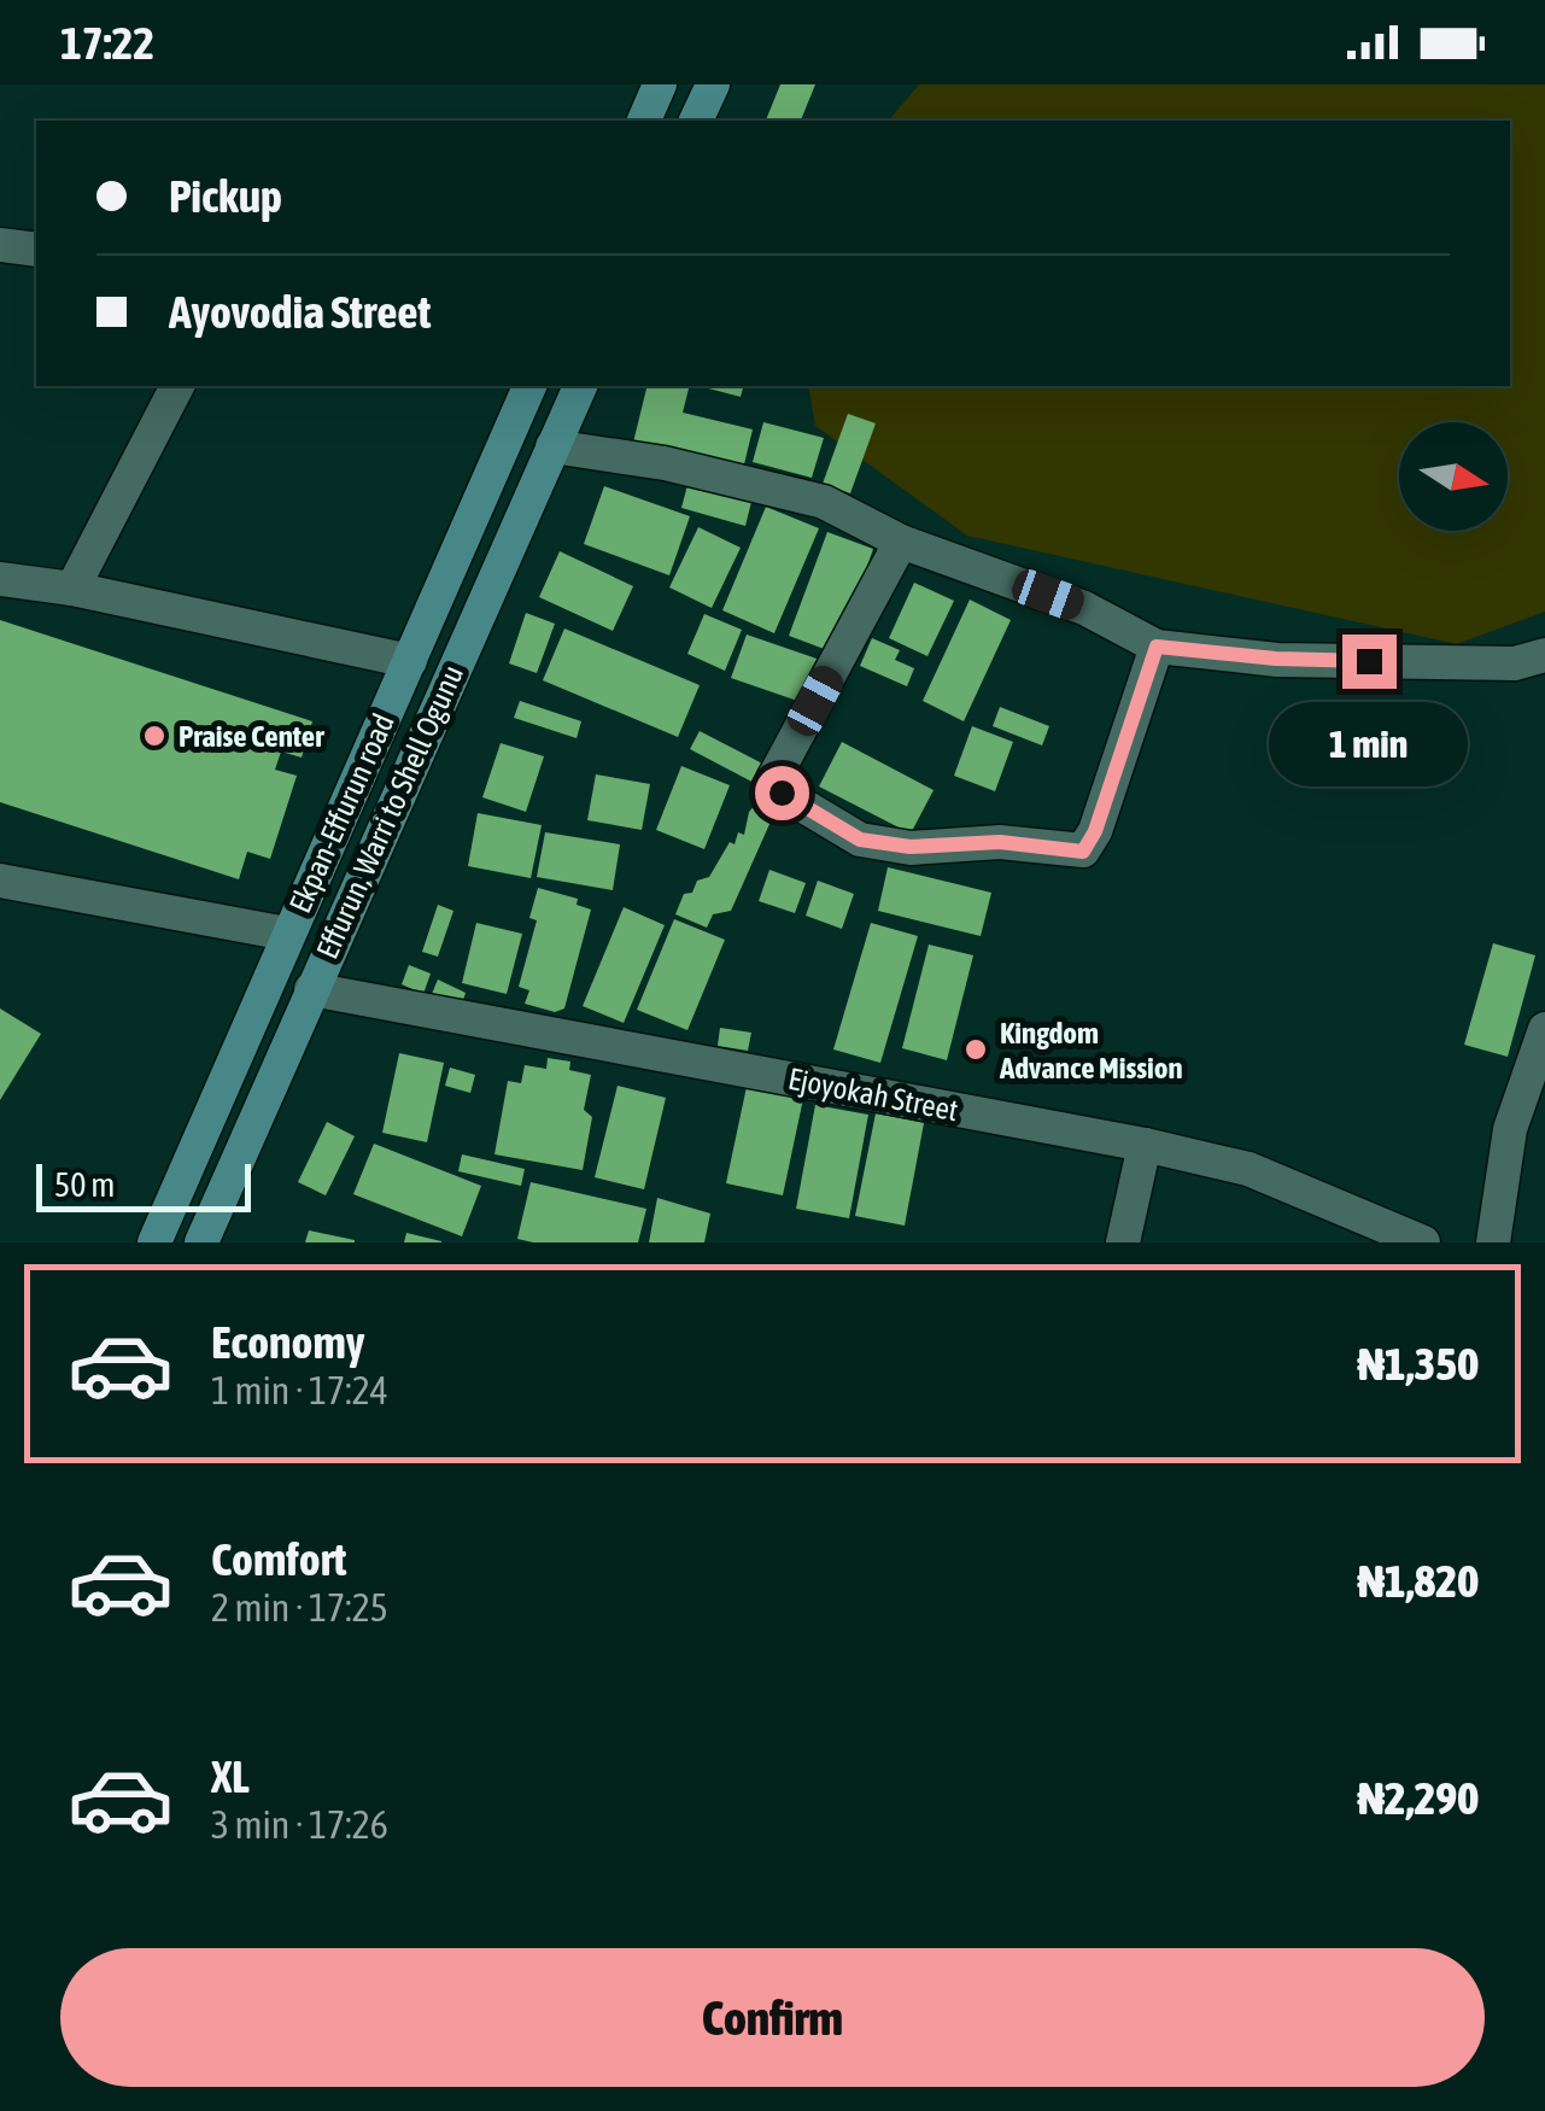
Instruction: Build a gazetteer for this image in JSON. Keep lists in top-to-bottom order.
{
  "streets": {
    "main road": ["Effurun, Warri to Shell Ogunu", "Ekpan-Effurun road"],
    "street": ["Ejoyokah Street"]
  },
  "crossings": [
    ["Effurun, Warri to Shell Ogunu", "Ejoyokah Street"]
  ],
  "places": ["Praise Center", "Kingdom Advance Mission"],
  "scale_bar": "50 m",
  "north": "right",
  "page": {
    "status": "17:22",
    "banner": ["Pickup", "Ayovodia Street"],
    "bubble": "1 min",
    "scale": "50 m",
    "list": [
      {
        "name": "Economy",
        "note": "1 min · 17:24",
        "value": "₦1,350"
      },
      {
        "name": "Comfort",
        "note": "2 min · 17:25",
        "value": "₦1,820"
      },
      {
        "name": "XL",
        "note": "3 min · 17:26",
        "value": "₦2,290"
      }
    ],
    "buttons": "Confirm"
  }
}
